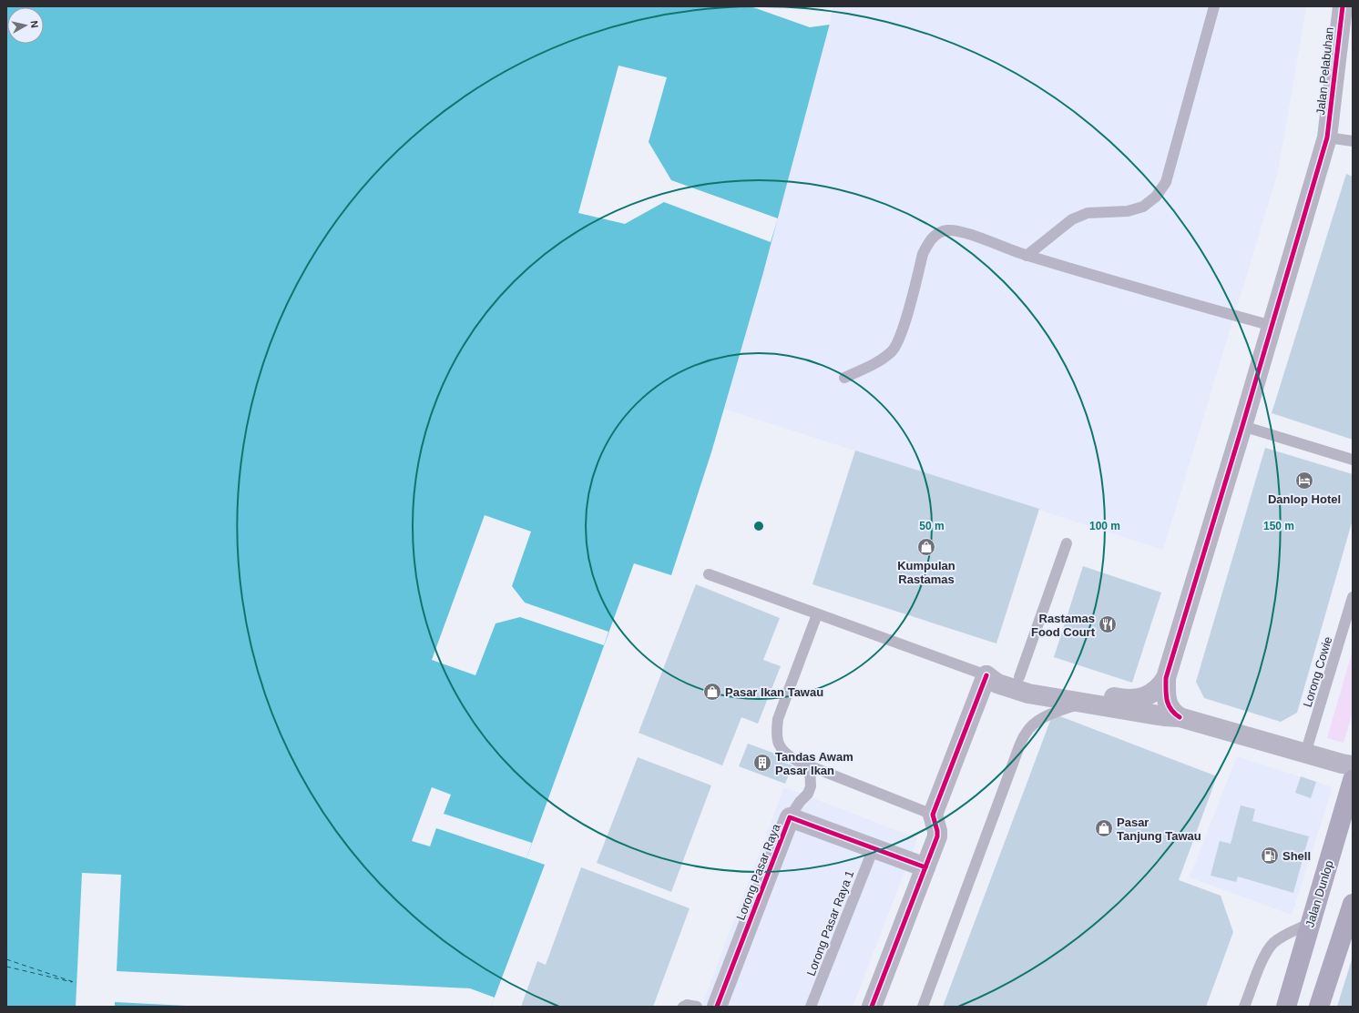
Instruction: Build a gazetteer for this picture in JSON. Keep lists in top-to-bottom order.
{
  "streets": {
    "main road": ["Jalan Dunlop"],
    "street": ["Jalan Pelabuhan", "Lorong Pasar Raya"],
    "lane": ["Lorong Cowie", "Lorong Pasar Raya 1"]
  },
  "crossings": [
    ["Lorong Pasar Raya", "Lorong Pasar Raya 1"]
  ],
  "places": {
    "hotel": ["Danlop Hotel"],
    "shop": ["Kumpulan Rastamas", "Pasar Ikan Tawau", "Pasar Tanjung Tawau"],
    "restaurant": ["Rastamas Food Court"],
    "building": ["Tandas Awam Pasar Ikan"],
    "fuel station": ["Shell"]
  },
  "north": "right",
  "rings": ["50 m", "100 m", "150 m"]
}
